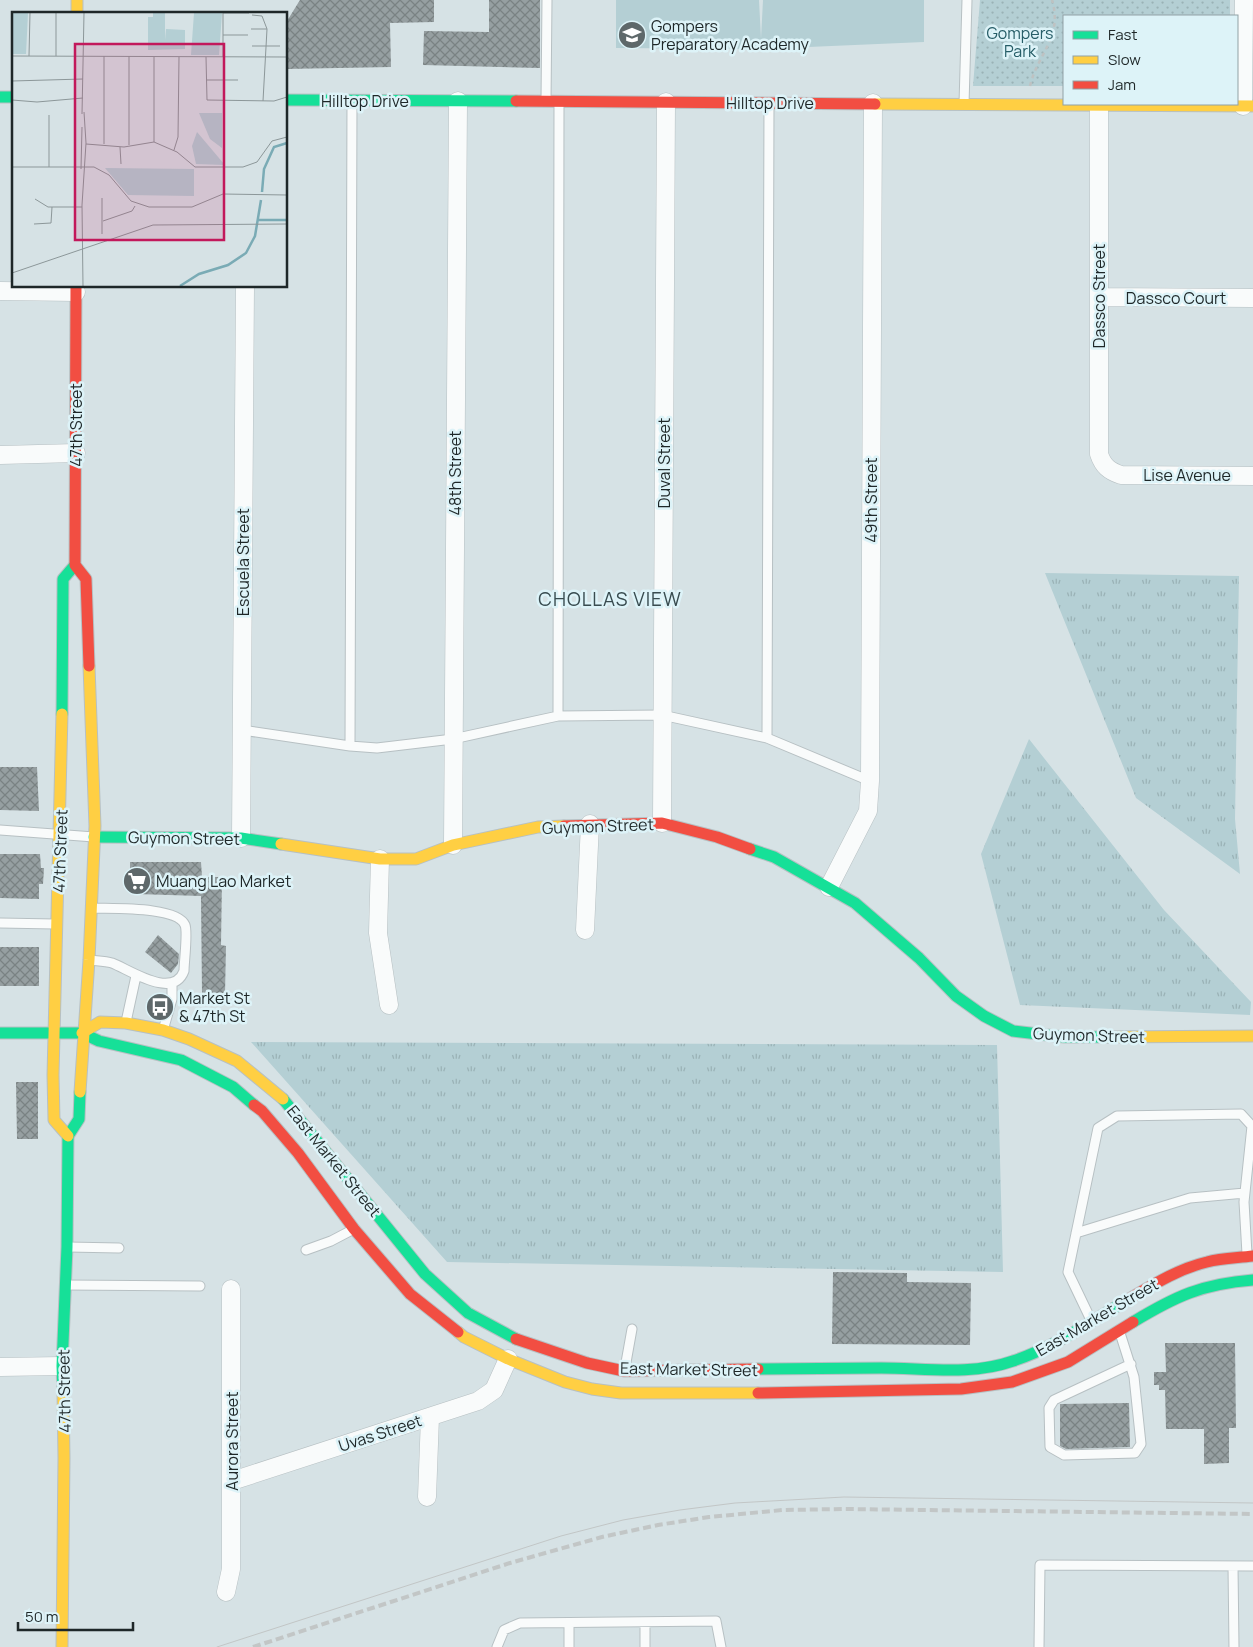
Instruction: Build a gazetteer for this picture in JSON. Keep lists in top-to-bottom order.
{
  "streets": {
    "main road": [
      "Hilltop Drive",
      "47th Street",
      "Guymon Street",
      "East Market Street"
    ],
    "street": [
      "Dassco Street",
      "Dassco Court",
      "Duval Street",
      "48th Street",
      "Lise Avenue",
      "49th Street",
      "Escuela Street",
      "Uvas Street",
      "Aurora Street"
    ]
  },
  "crossings": [
    ["Hilltop Drive", "Dassco Street"],
    ["Hilltop Drive", "Duval Street"],
    ["Hilltop Drive", "48th Street"],
    ["Hilltop Drive", "49th Street"],
    ["Dassco Street", "Dassco Court"],
    ["Dassco Street", "Lise Avenue"],
    ["47th Street", "Guymon Street"],
    ["47th Street", "East Market Street"],
    ["Duval Street", "Guymon Street"],
    ["48th Street", "Guymon Street"],
    ["49th Street", "Guymon Street"],
    ["Escuela Street", "Guymon Street"],
    ["East Market Street", "Uvas Street"],
    ["Uvas Street", "Aurora Street"]
  ],
  "districts": ["CHOLLAS VIEW"],
  "parks": ["Gompers Park"],
  "places": {
    "school or university": ["Gompers Preparatory Academy"],
    "supermarket": ["Muang Lao Market"],
    "bus stop": ["Market St & 47th St"]
  },
  "legend": ["Fast", "Slow", "Jam"],
  "scale_bar": "50 m"
}
